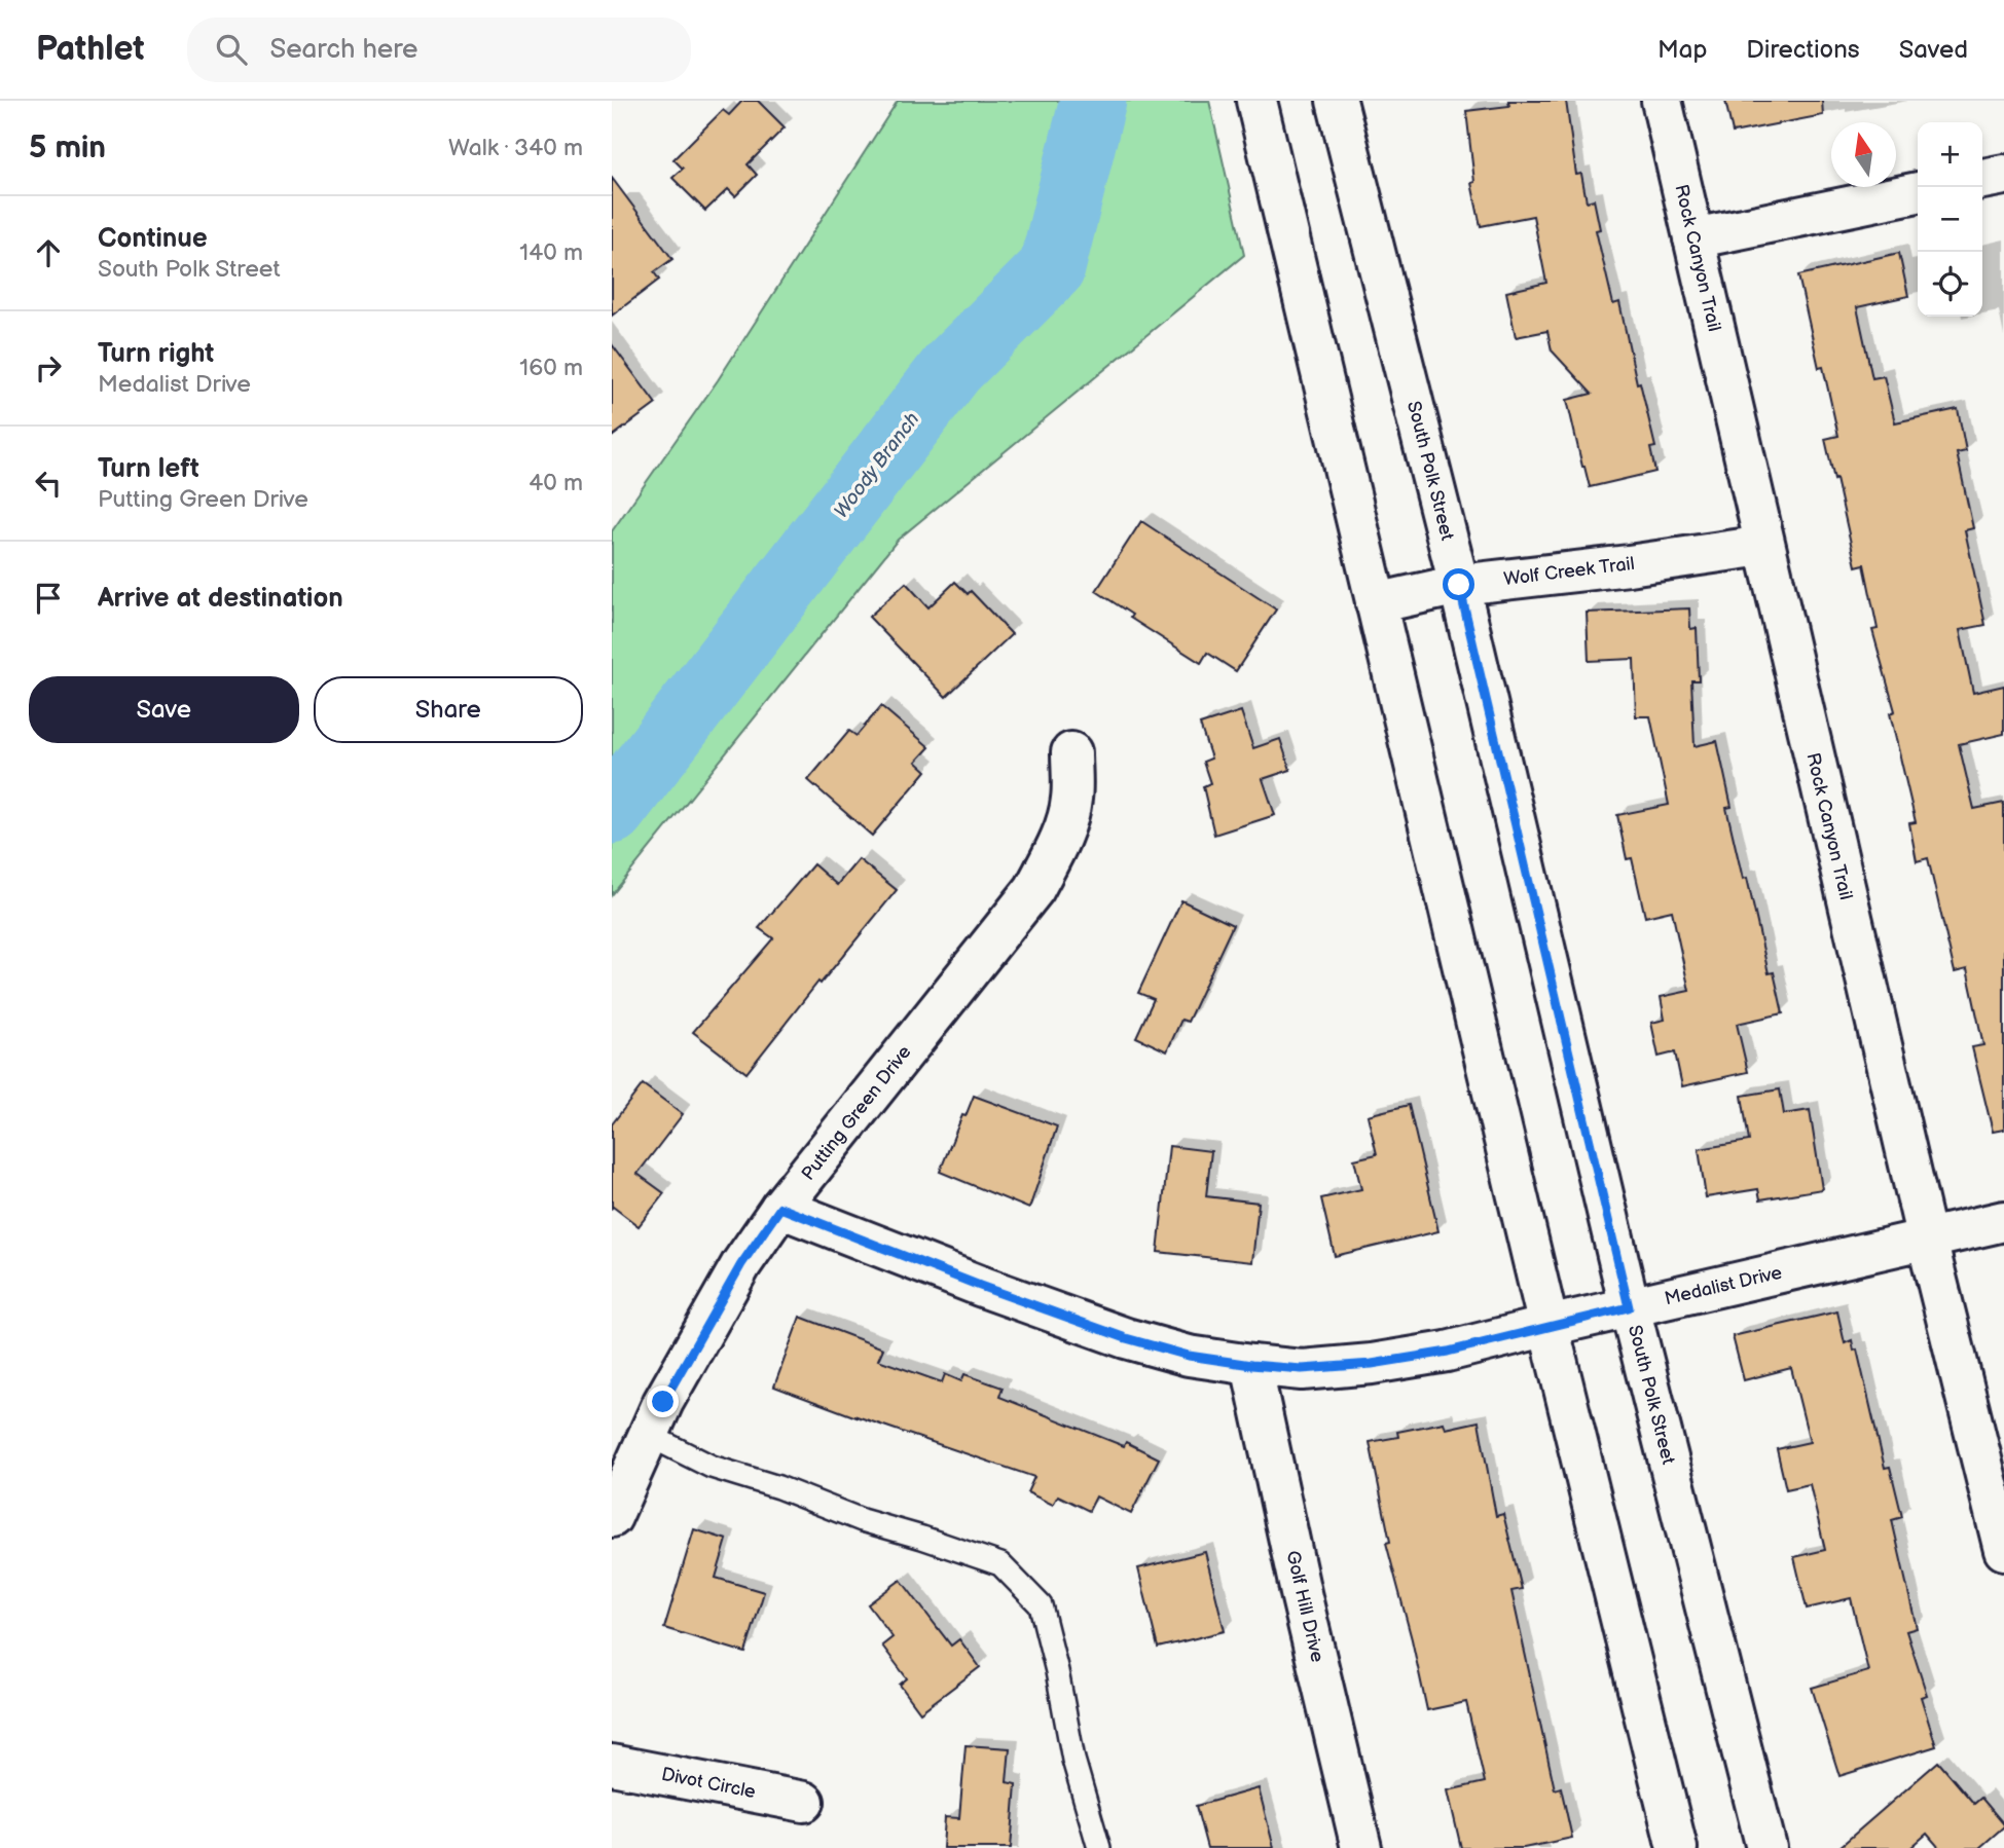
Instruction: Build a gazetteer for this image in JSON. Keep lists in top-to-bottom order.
{
  "streets": {
    "street": [
      "Rock Canyon Trail",
      "South Polk Street",
      "Wolf Creek Trail",
      "Putting Green Drive",
      "Medalist Drive",
      "Golf Hill Drive",
      "Divot Circle"
    ]
  },
  "crossings": [
    ["Rock Canyon Trail", "Wolf Creek Trail"],
    ["Rock Canyon Trail", "Medalist Drive"],
    ["South Polk Street", "Wolf Creek Trail"],
    ["South Polk Street", "Medalist Drive"],
    ["Putting Green Drive", "Medalist Drive"],
    ["Medalist Drive", "Golf Hill Drive"]
  ],
  "water": ["Woody Branch"],
  "north": "top",
  "page": {
    "header": "Pathlet",
    "search": "Search here",
    "nav": ["Map", "Directions", "Saved"],
    "heading": ["5 min", "Walk · 340 m"],
    "map_buttons": ["+", "−"],
    "list": [
      ["Continue", "South Polk Street", "140 m"],
      ["Turn right", "Medalist Drive", "160 m"],
      ["Turn left", "Putting Green Drive", "40 m"],
      "Arrive at destination"
    ],
    "buttons": ["Save", "Share"]
  }
}
